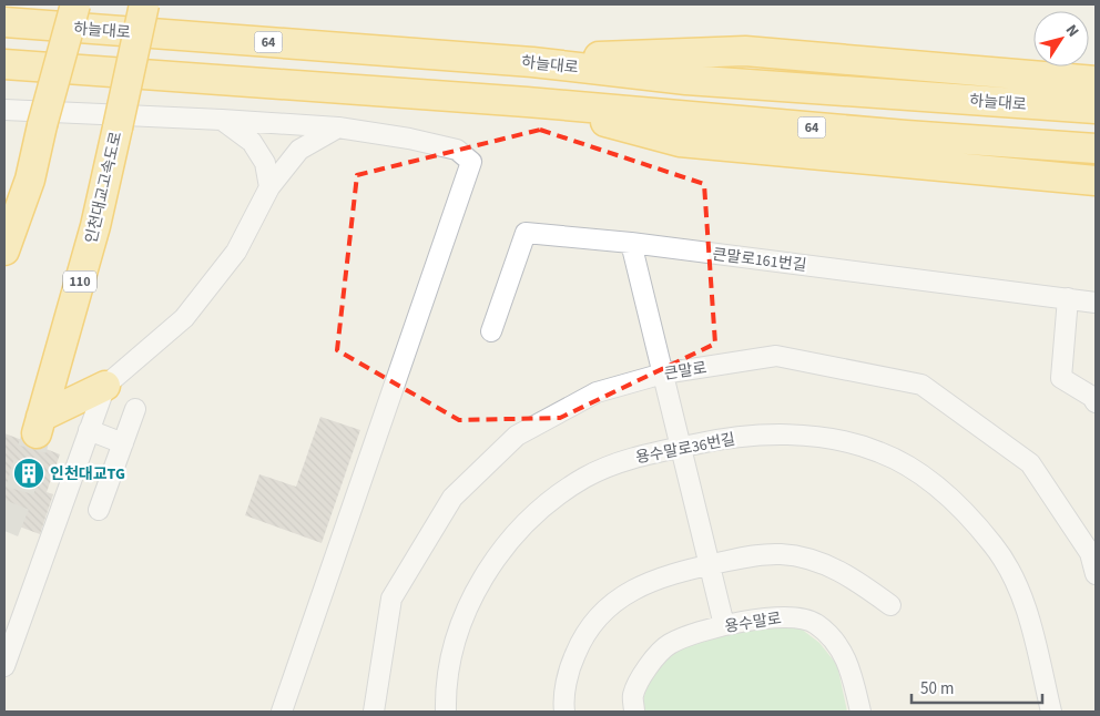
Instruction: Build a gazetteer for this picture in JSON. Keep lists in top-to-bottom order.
{
  "streets": {
    "highway": [
      "하늘대로",
      "64",
      "인천대교고속도로",
      "110"
    ],
    "street": [
      "큰말로161번길",
      "큰말로",
      "용수말로36번길",
      "용수말로"
    ]
  },
  "places": {
    "building": ["인천대교TG"]
  },
  "scale_bar": "50 m",
  "north": "top right"
}
